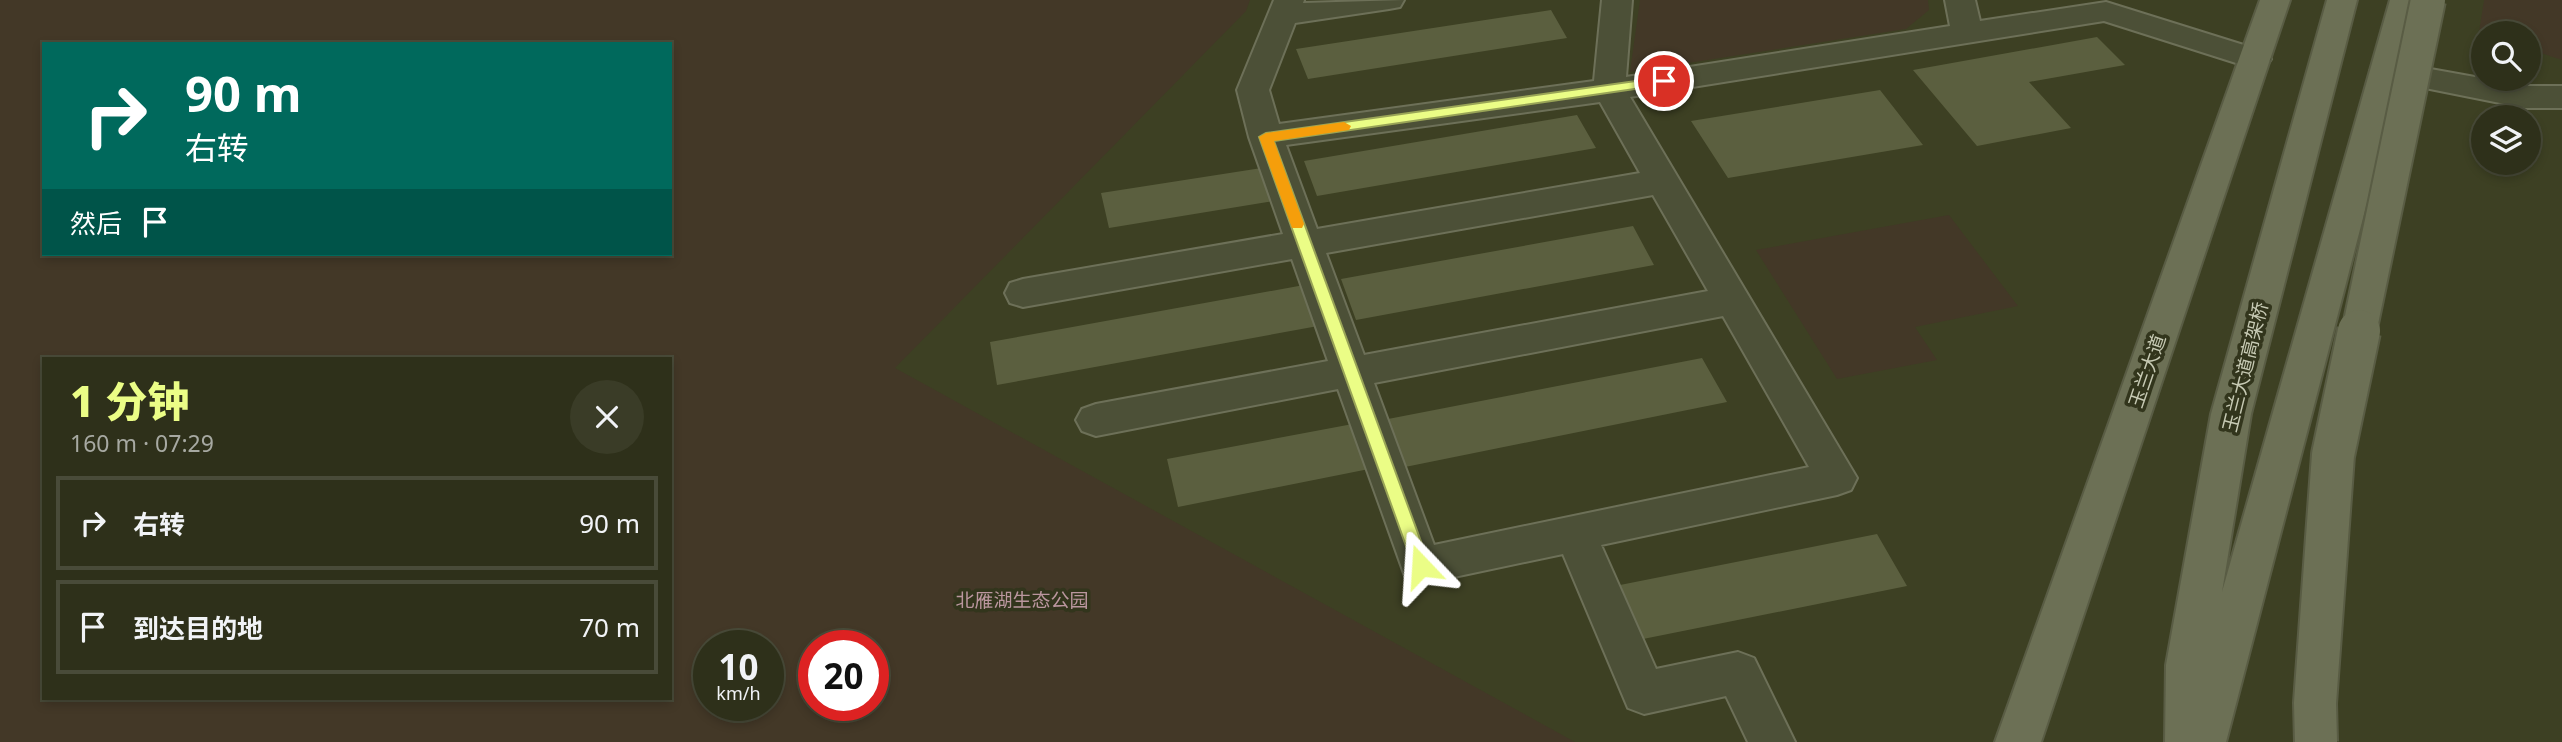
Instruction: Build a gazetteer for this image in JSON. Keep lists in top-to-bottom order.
{
  "streets": {
    "main road": ["玉兰大道高架桥", "玉兰大道"]
  },
  "parks": ["北雁湖生态公园"],
  "page": {
    "turn": ["90 m", "右转"],
    "then": "然后",
    "heading": ["1 分钟", "160 m · 07:29"],
    "list": [
      {
        "name": "右转",
        "value": "90 m"
      },
      {
        "name": "到达目的地",
        "value": "70 m"
      }
    ],
    "speed": "10 km/h",
    "limit": "20"
  }
}
